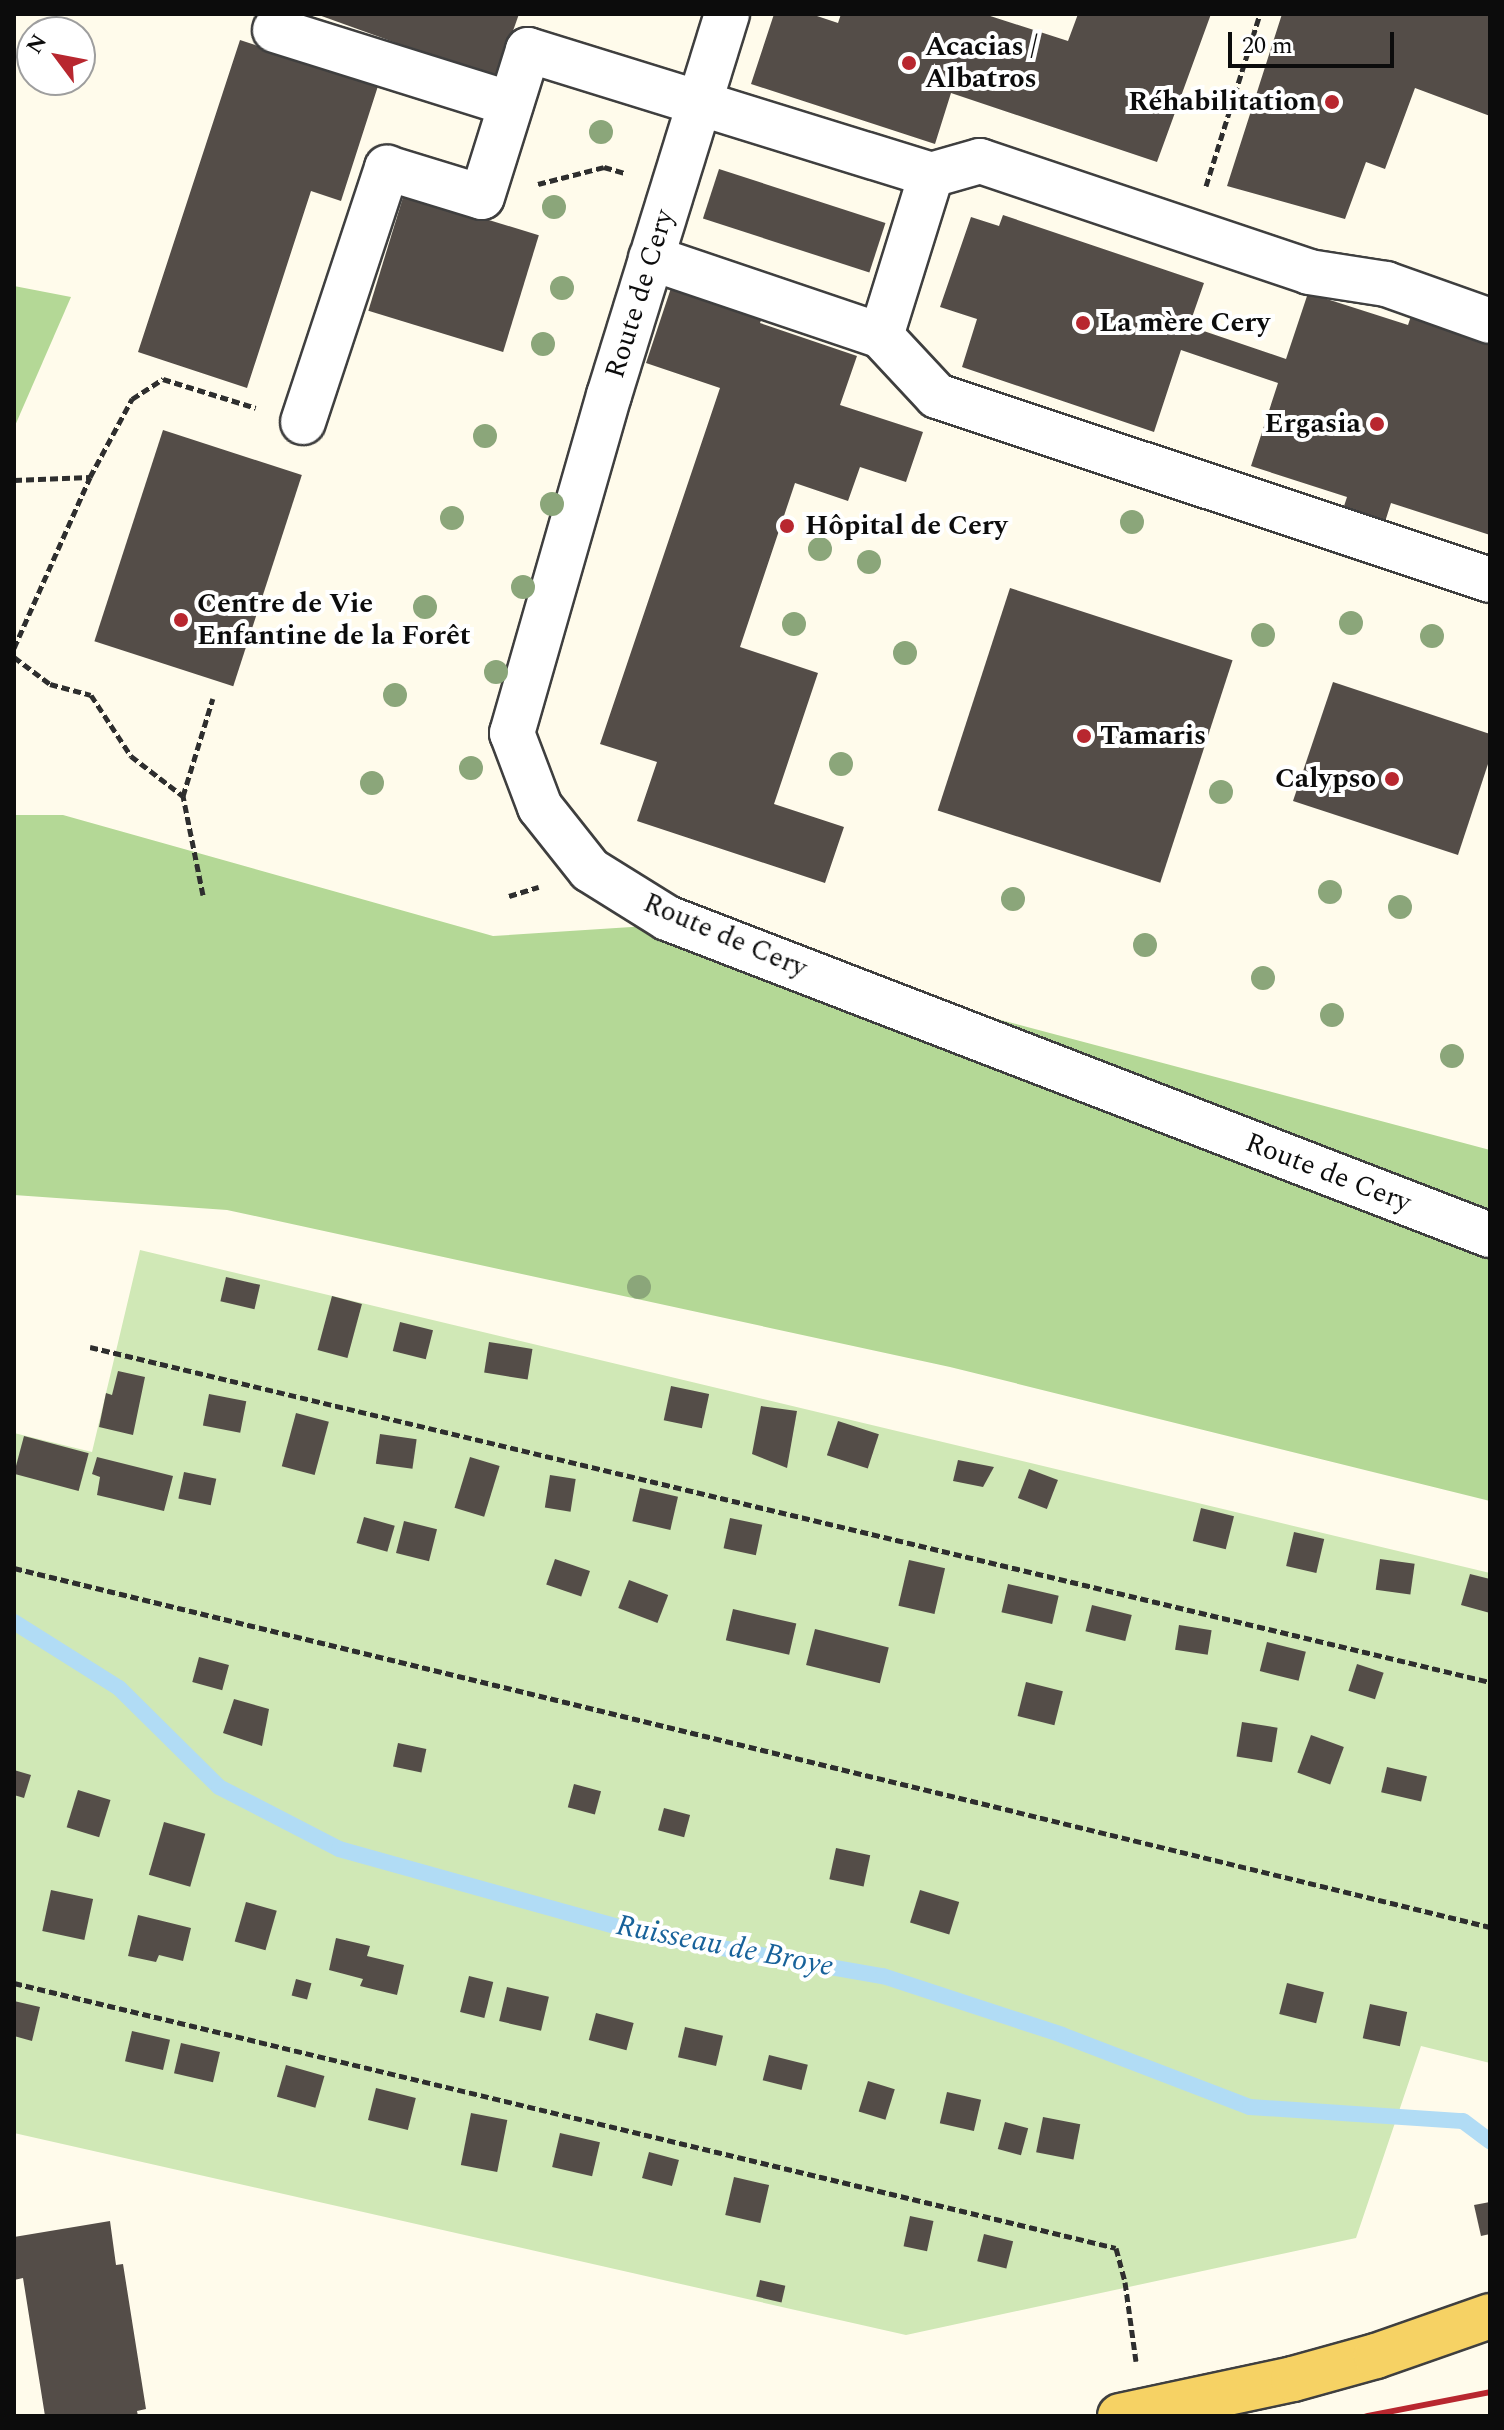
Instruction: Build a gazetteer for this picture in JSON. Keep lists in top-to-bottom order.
{
  "streets": {
    "street": ["Route de Cery"]
  },
  "water": ["Ruisseau de Broye"],
  "places": [
    "Acacias / Albatros",
    "Réhabilitation",
    "La mère Cery",
    "Ergasia",
    "Hôpital de Cery",
    "Centre de Vie Enfantine de la Forêt",
    "Tamaris",
    "Calypso"
  ],
  "scale_bar": "20 m",
  "north": "top left"
}
